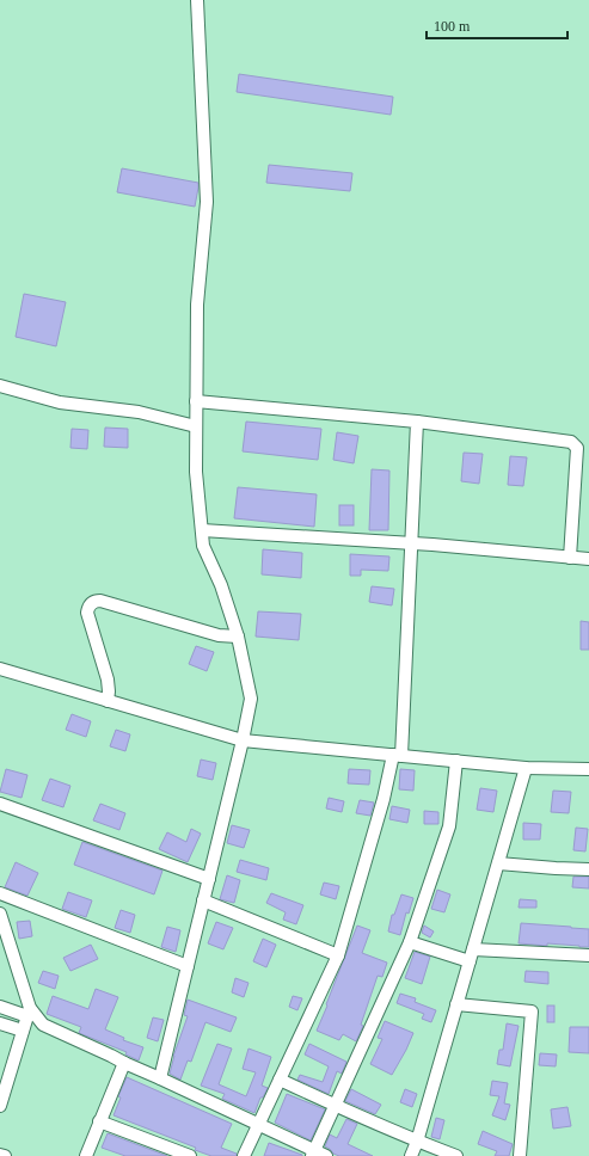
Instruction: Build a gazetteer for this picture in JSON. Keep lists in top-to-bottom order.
{
  "scale_bar": "100 m"
}
